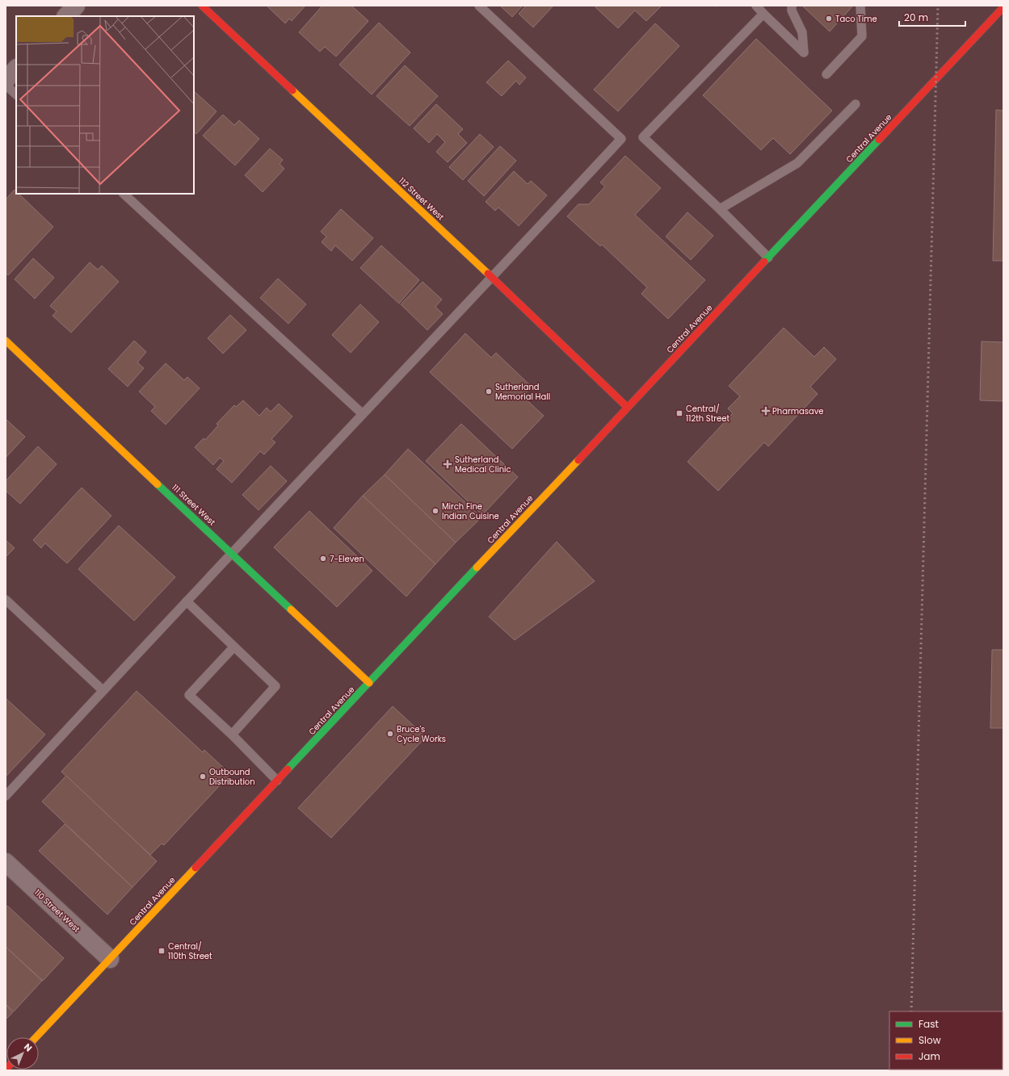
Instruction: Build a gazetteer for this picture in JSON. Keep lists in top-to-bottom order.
{
  "streets": {
    "main road": ["Central Avenue", "112 Street West", "111 Street West"],
    "street": ["110 Street West"]
  },
  "crossings": [
    ["Central Avenue", "112 Street West"],
    ["Central Avenue", "111 Street West"],
    ["Central Avenue", "110 Street West"]
  ],
  "places": {
    "other": [
      "Taco Time",
      "Sutherland Memorial Hall",
      "Mirch Fine Indian Cuisine",
      "7-Eleven",
      "Bruce's Cycle Works",
      "Outbound Distribution"
    ],
    "health": ["Pharmasave", "Sutherland Medical Clinic"],
    "transit": ["Central/ 112th Street", "Central/ 110th Street"]
  },
  "legend": ["Fast", "Slow", "Jam"],
  "scale_bar": "20 m",
  "north": "top right"
}
